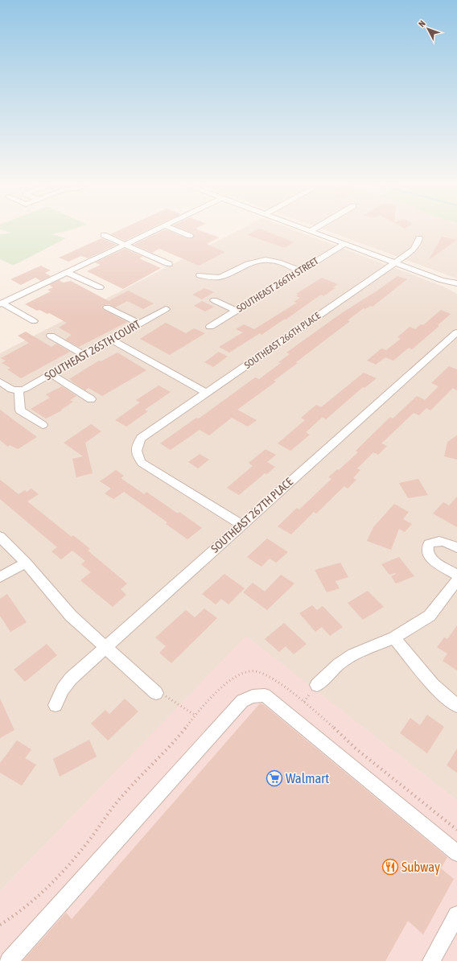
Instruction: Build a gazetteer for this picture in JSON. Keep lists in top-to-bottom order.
{
  "streets": {
    "street": [
      "SOUTHEAST 266TH STREET",
      "SOUTHEAST 266TH PLACE",
      "SOUTHEAST 265TH COURT",
      "SOUTHEAST 267TH PLACE"
    ]
  },
  "crossings": [
    ["SOUTHEAST 266TH PLACE", "SOUTHEAST 267TH PLACE"]
  ],
  "places": {
    "supermarket": ["Walmart"],
    "restaurant": ["Subway"]
  },
  "north": "top left"
}
